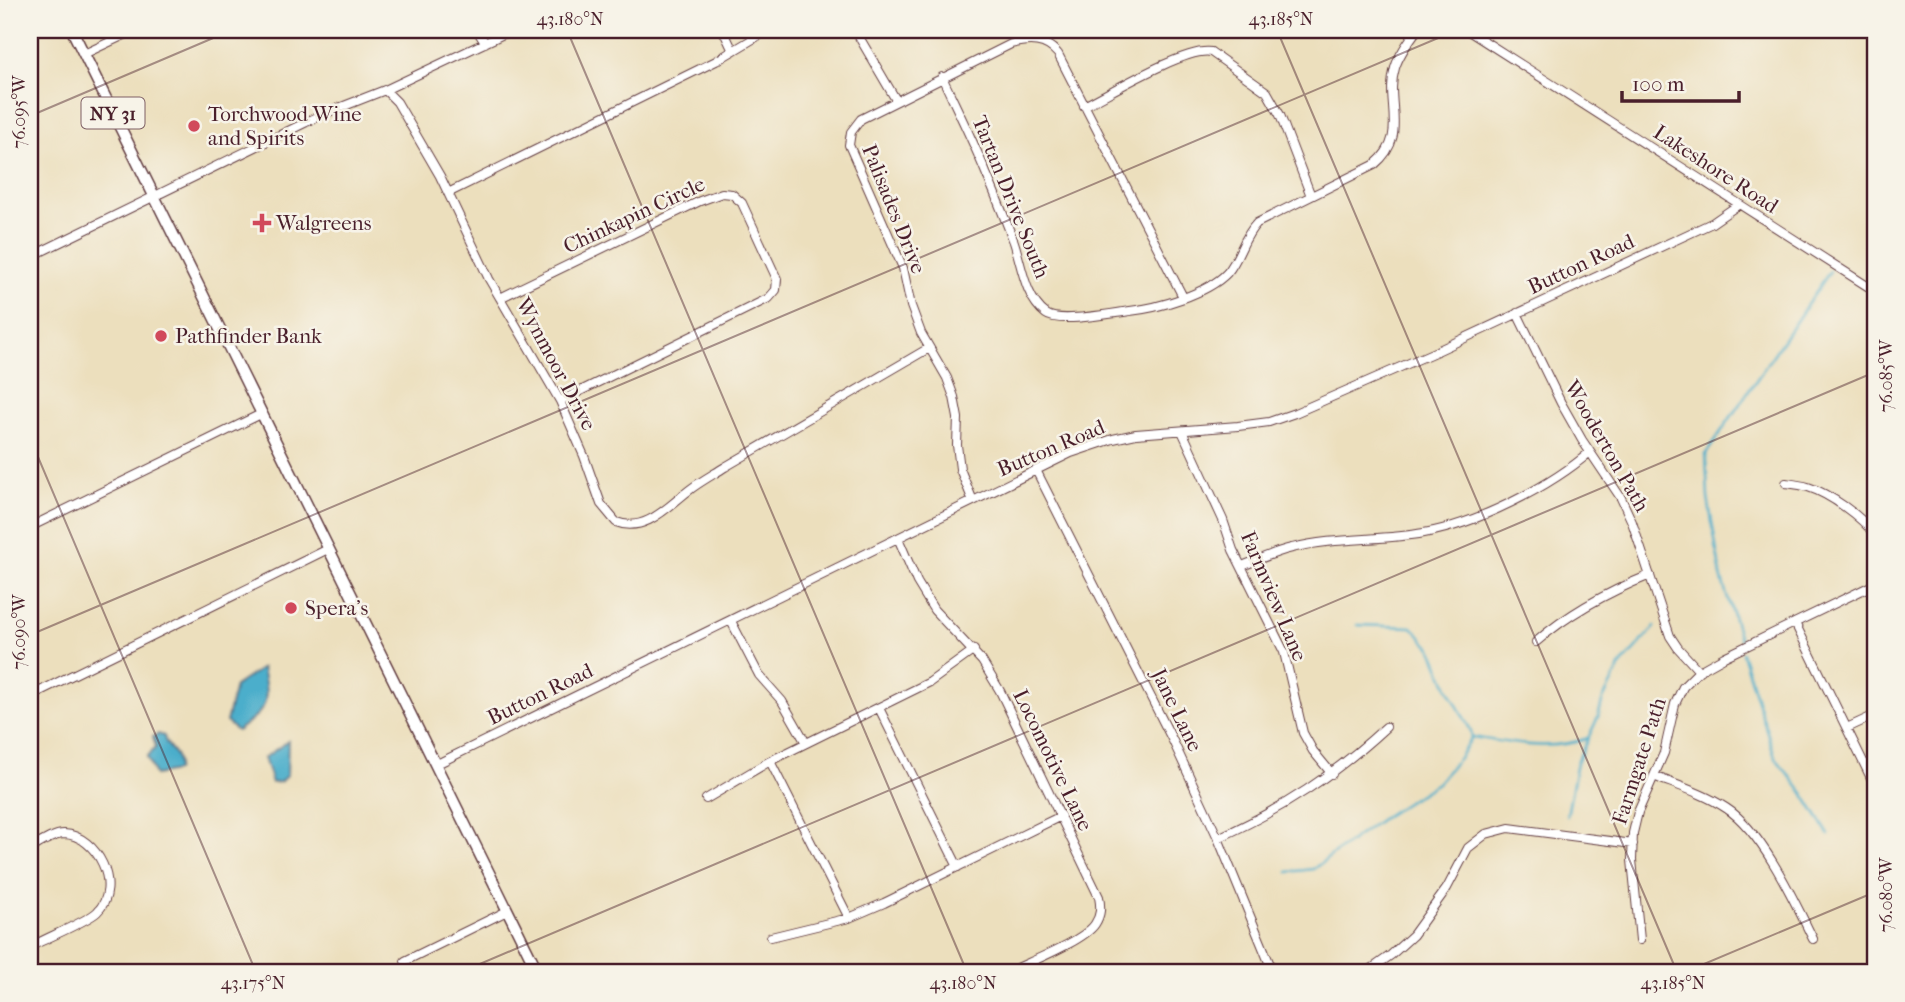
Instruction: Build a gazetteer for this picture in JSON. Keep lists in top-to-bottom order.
{
  "streets": {
    "main road": ["NY 31"],
    "street": [
      "Lakeshore Road",
      "Tartan Drive South",
      "Palisades Drive",
      "Chinkapin Circle",
      "Button Road",
      "Wynmoor Drive",
      "Wooderton Path",
      "Farmview Lane",
      "Jane Lane",
      "Locomotive Lane",
      "Farmgate Path"
    ]
  },
  "crossings": [
    ["NY 31", "Button Road"],
    ["Lakeshore Road", "Button Road"],
    ["Tartan Drive South", "Palisades Drive"],
    ["Palisades Drive", "Button Road"],
    ["Palisades Drive", "Wynmoor Drive"],
    ["Chinkapin Circle", "Wynmoor Drive"],
    ["Button Road", "Wooderton Path"],
    ["Button Road", "Farmview Lane"],
    ["Button Road", "Jane Lane"],
    ["Button Road", "Locomotive Lane"],
    ["Wooderton Path", "Farmgate Path"]
  ],
  "places": {
    "other": ["Torchwood Wine and Spirits", "Pathfinder Bank", "Spera's"],
    "health": ["Walgreens"]
  },
  "scale_bar": "100 m",
  "coordinates": [
    "43.180°N",
    "43.185°N",
    "76.095°W",
    "76.085°W",
    "76.090°W",
    "76.080°W",
    "43.175°N"
  ]
}
